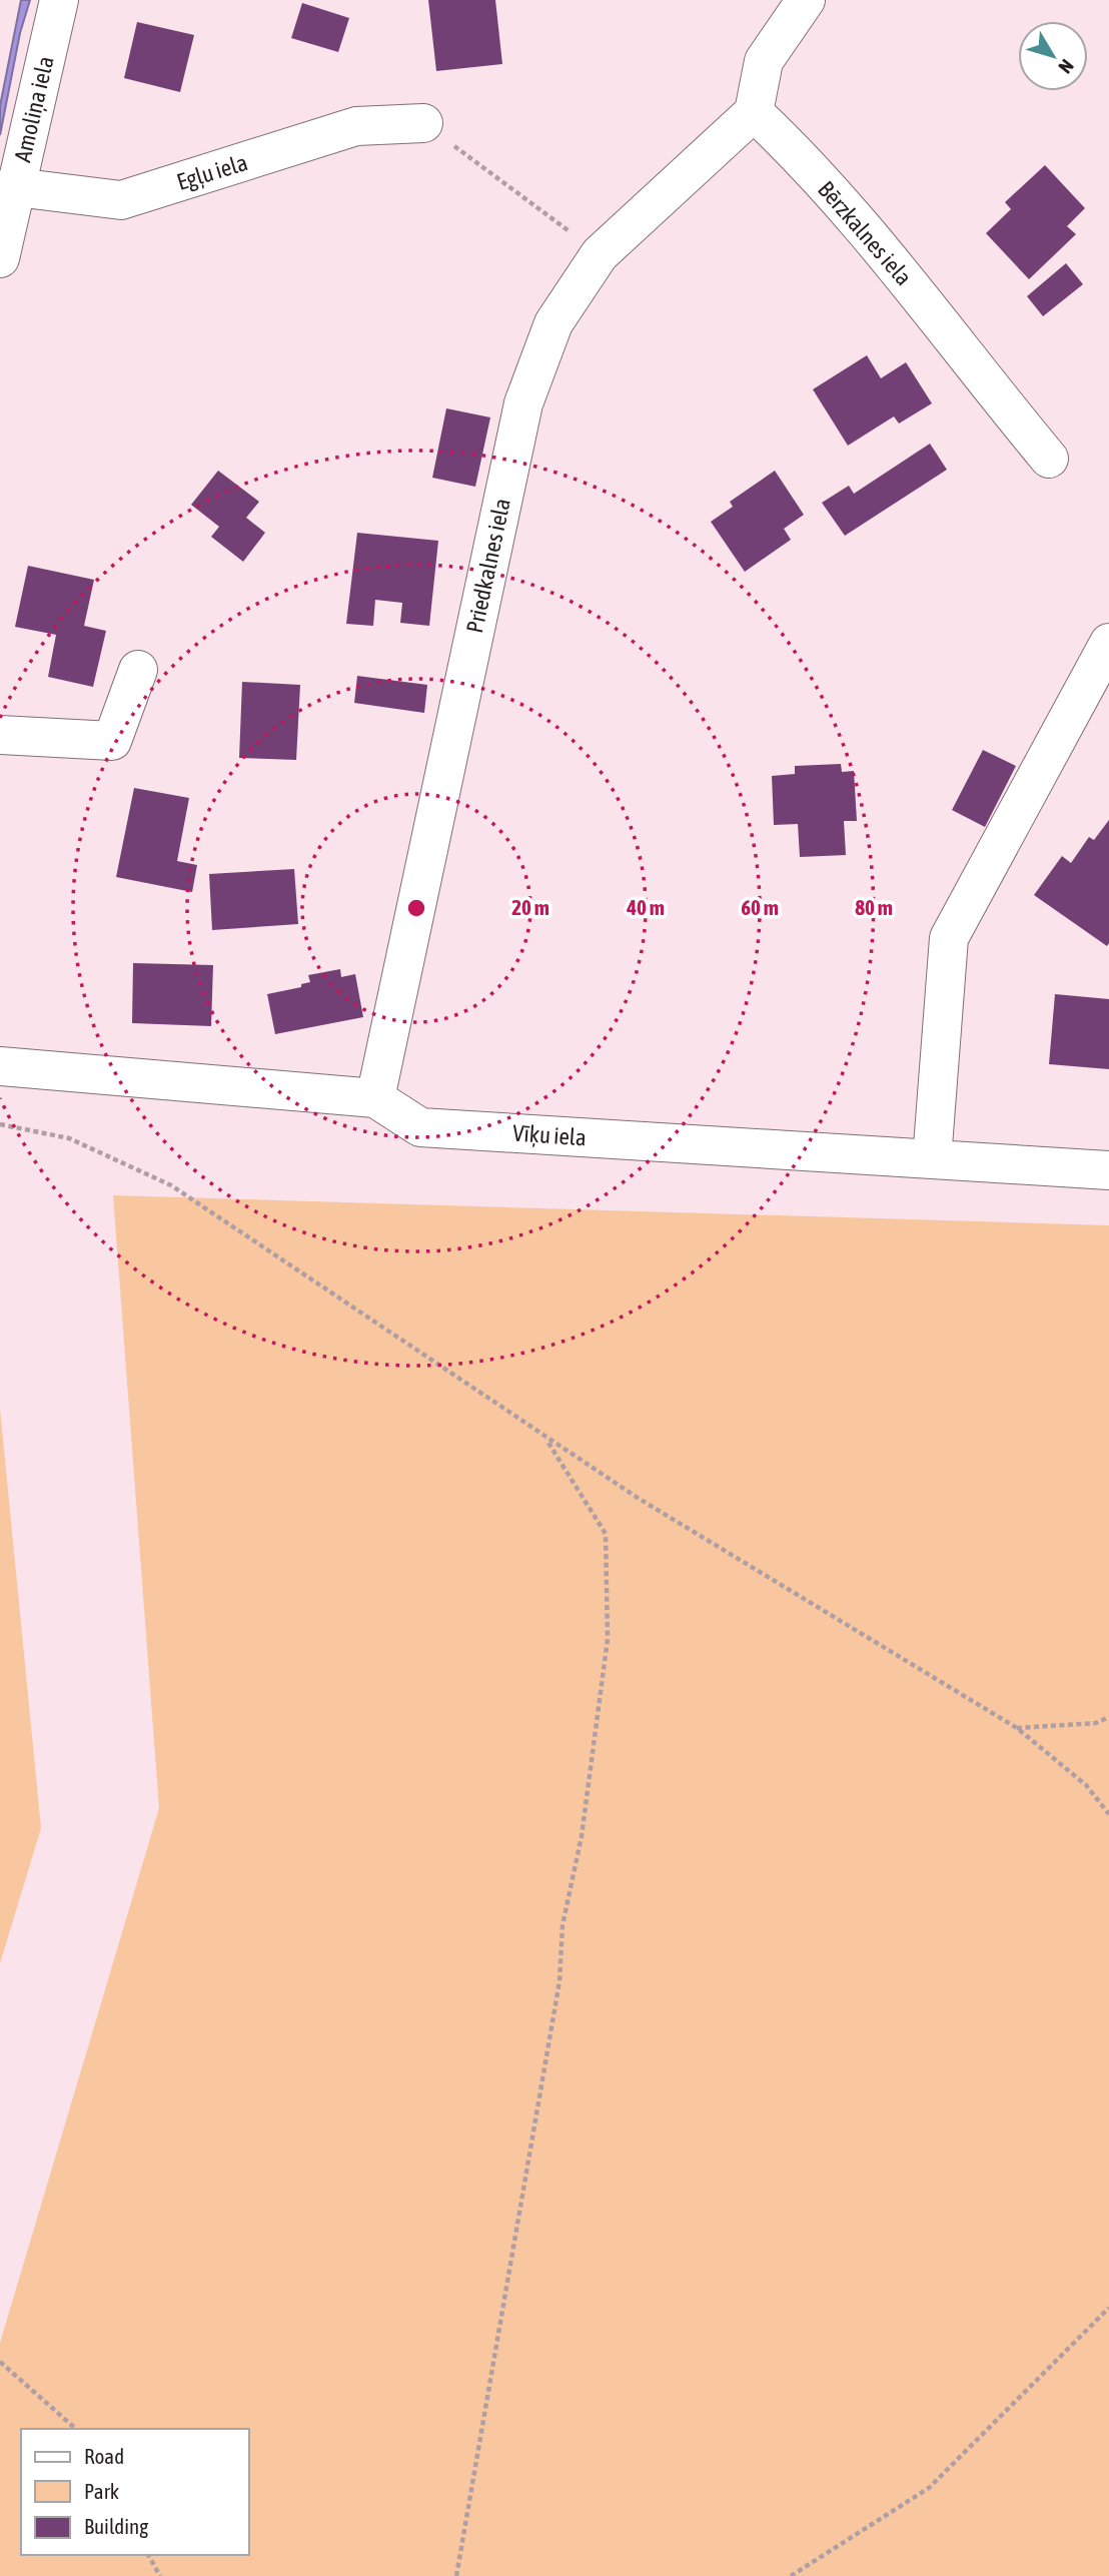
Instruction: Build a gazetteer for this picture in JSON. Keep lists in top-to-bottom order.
{
  "streets": {
    "street": [
      "Amoliņa iela",
      "Egļu iela",
      "Bērzkalnes iela",
      "Priedkalnes iela",
      "Vīķu iela"
    ]
  },
  "crossings": [
    ["Amoliņa iela", "Egļu iela"],
    ["Bērzkalnes iela", "Priedkalnes iela"],
    ["Priedkalnes iela", "Vīķu iela"]
  ],
  "legend": ["Road", "Park", "Building"],
  "north": "bottom right",
  "rings": [
    "20 m",
    "40 m",
    "60 m",
    "80 m"
  ]
}
